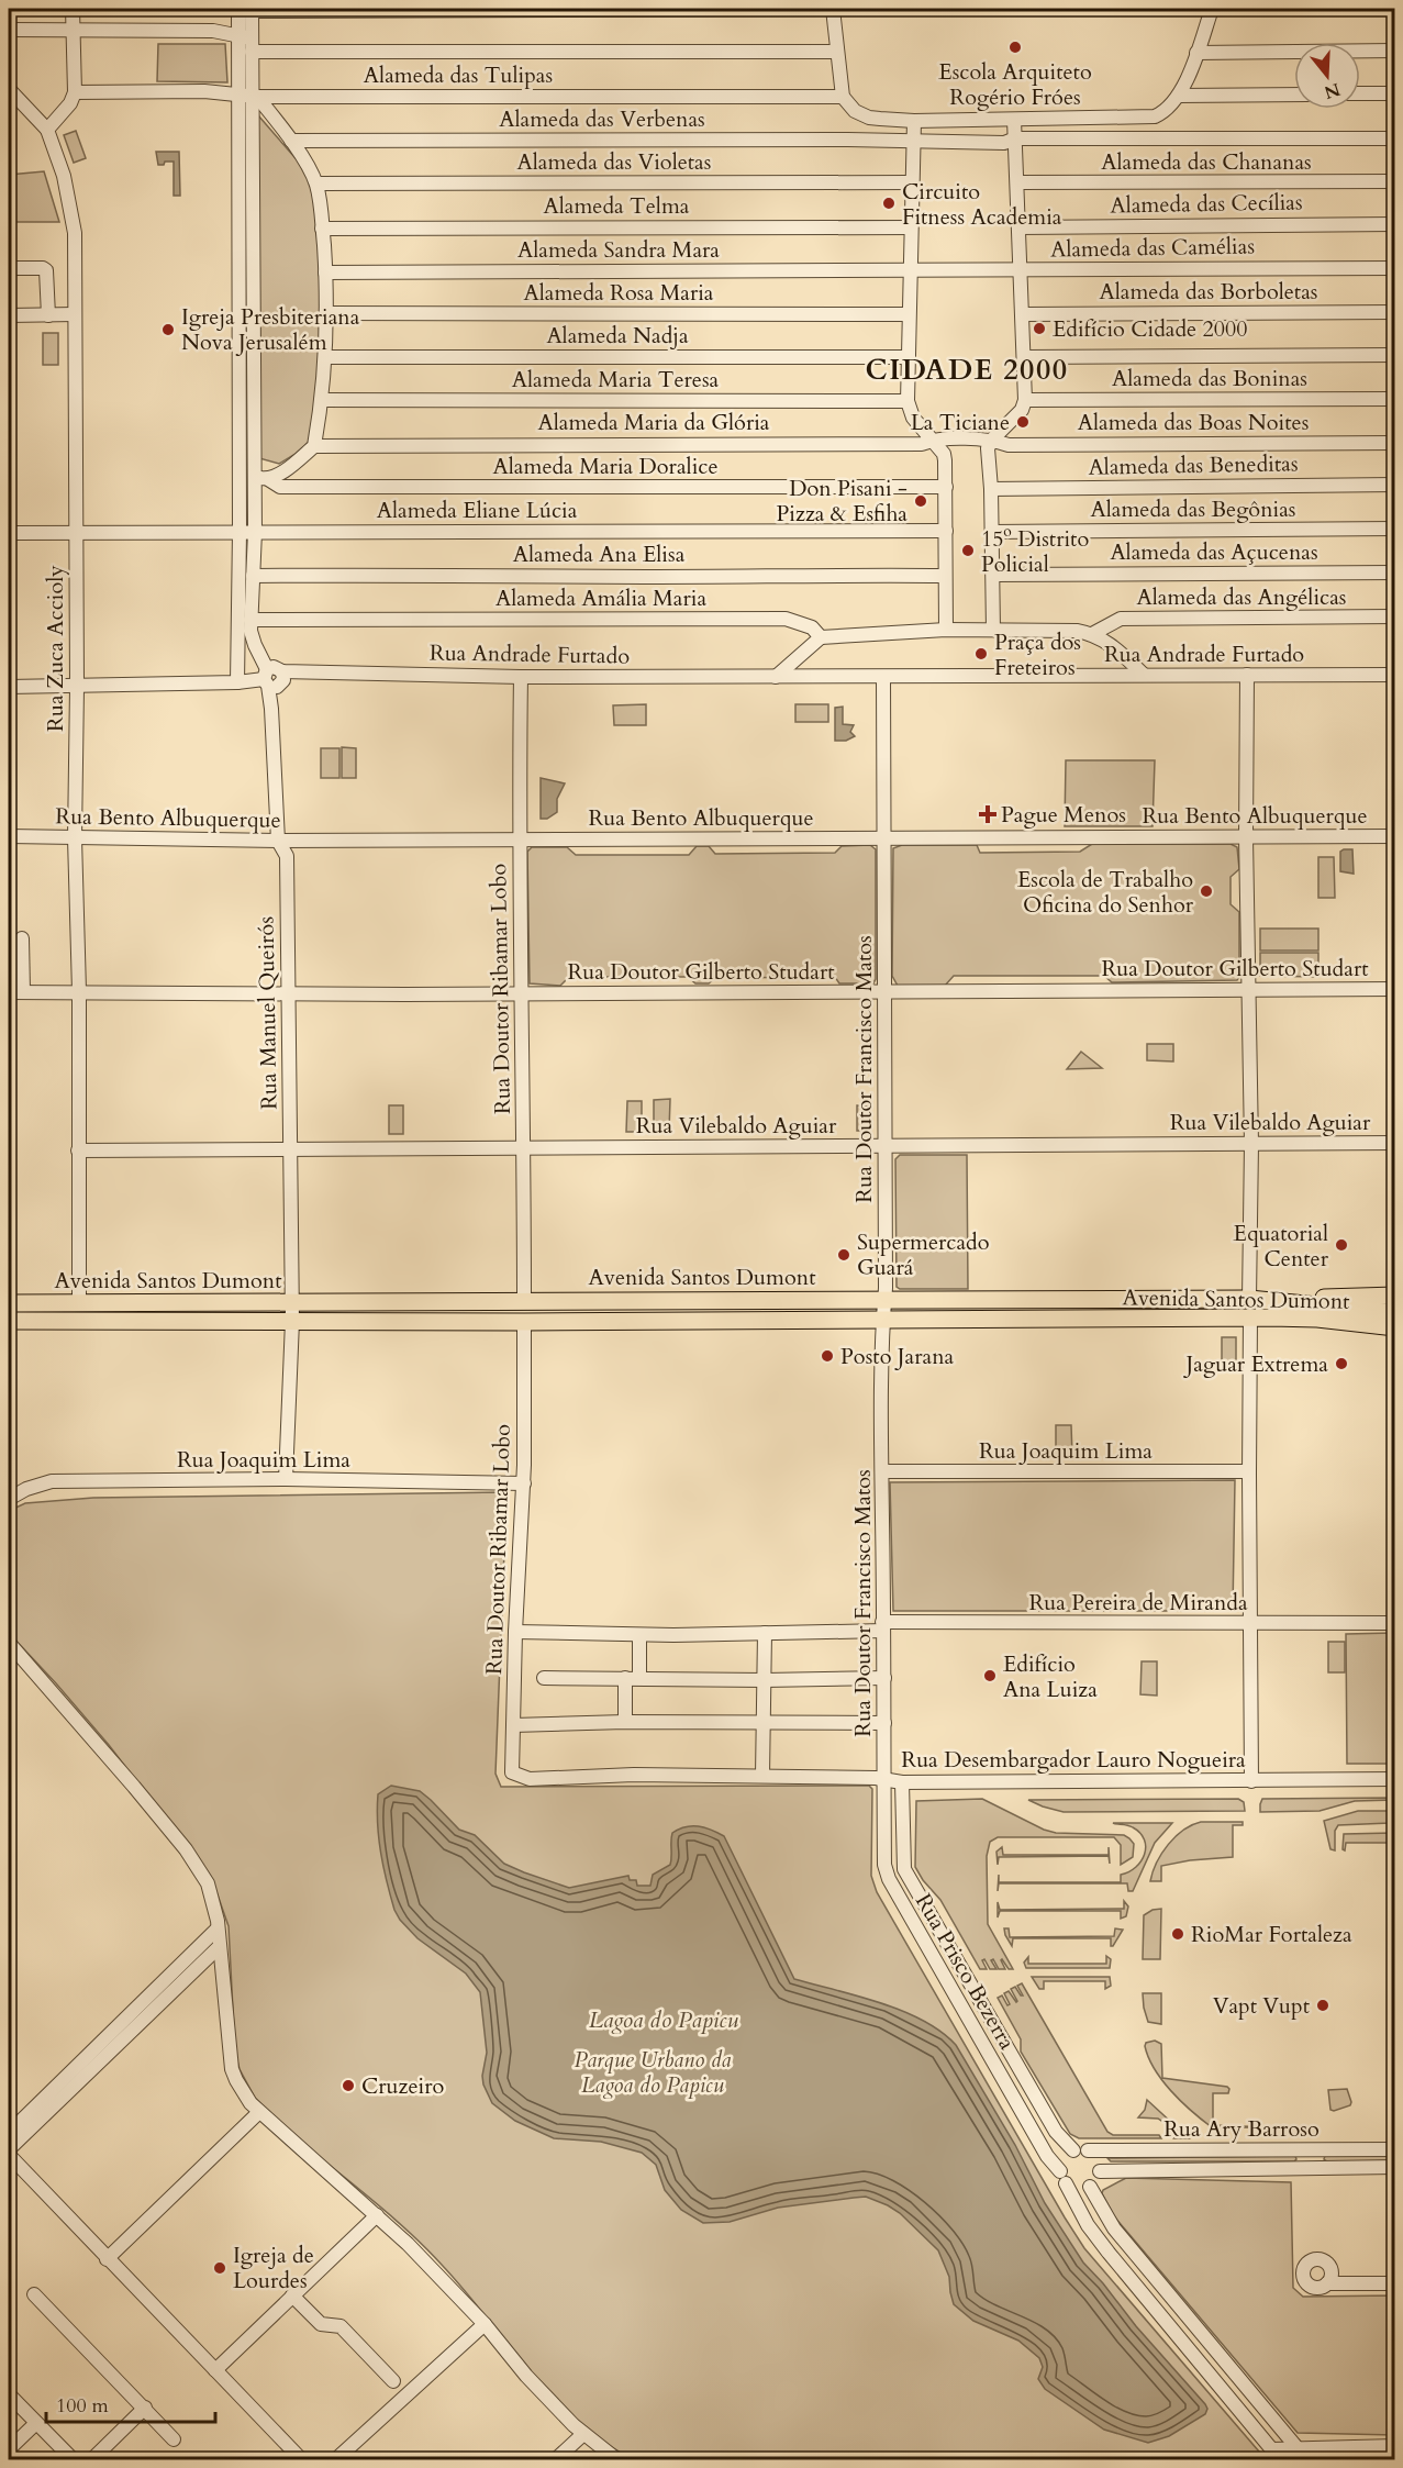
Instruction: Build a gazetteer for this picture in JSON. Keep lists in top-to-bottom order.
{
  "streets": {
    "main road": ["Avenida Santos Dumont"],
    "street": [
      "Alameda das Tulipas",
      "Alameda das Verbenas",
      "Alameda das Violetas",
      "Alameda das Chananas",
      "Alameda das Cecílias",
      "Alameda Telma",
      "Alameda das Camélias",
      "Alameda Sandra Mara",
      "Alameda das Borboletas",
      "Alameda Rosa Maria",
      "Alameda Nadja",
      "Alameda das Boninas",
      "Alameda Maria Teresa",
      "Alameda Maria da Glória",
      "Alameda das Boas Noites",
      "Alameda das Beneditas",
      "Alameda Maria Doralice",
      "Alameda das Begônias",
      "Alameda Eliane Lúcia",
      "Alameda das Açucenas",
      "Alameda Ana Elisa",
      "Alameda das Angélicas",
      "Alameda Amália Maria",
      "Rua Zuca Accioly",
      "Rua Andrade Furtado",
      "Rua Bento Albuquerque",
      "Rua Doutor Gilberto Studart",
      "Rua Doutor Ribamar Lobo",
      "Rua Manuel Queirós",
      "Rua Doutor Francisco Matos",
      "Rua Vilebaldo Aguiar",
      "Rua Joaquim Lima",
      "Rua Pereira de Miranda",
      "Rua Desembargador Lauro Nogueira",
      "Rua Prisco Bezerra",
      "Rua Ary Barroso"
    ]
  },
  "crossings": [
    ["Alameda das Camélias", "Alameda Sandra Mara"],
    ["Alameda Maria da Glória", "Alameda das Boas Noites"],
    ["Alameda Eliane Lúcia", "Rua Zuca Accioly"],
    ["Rua Zuca Accioly", "Rua Bento Albuquerque"],
    ["Rua Zuca Accioly", "Rua Doutor Gilberto Studart"],
    ["Rua Zuca Accioly", "Rua Vilebaldo Aguiar"],
    ["Rua Zuca Accioly", "Avenida Santos Dumont"],
    ["Rua Andrade Furtado", "Rua Doutor Ribamar Lobo"],
    ["Rua Andrade Furtado", "Rua Manuel Queirós"],
    ["Rua Andrade Furtado", "Rua Doutor Francisco Matos"],
    ["Rua Bento Albuquerque", "Rua Doutor Ribamar Lobo"],
    ["Rua Bento Albuquerque", "Rua Manuel Queirós"],
    ["Rua Bento Albuquerque", "Rua Doutor Francisco Matos"],
    ["Rua Doutor Gilberto Studart", "Rua Doutor Ribamar Lobo"],
    ["Rua Doutor Gilberto Studart", "Rua Manuel Queirós"],
    ["Rua Doutor Gilberto Studart", "Rua Doutor Francisco Matos"],
    ["Rua Doutor Ribamar Lobo", "Rua Vilebaldo Aguiar"],
    ["Rua Doutor Ribamar Lobo", "Avenida Santos Dumont"],
    ["Rua Doutor Ribamar Lobo", "Rua Joaquim Lima"],
    ["Rua Doutor Ribamar Lobo", "Rua Pereira de Miranda"],
    ["Rua Doutor Ribamar Lobo", "Rua Desembargador Lauro Nogueira"],
    ["Rua Manuel Queirós", "Rua Vilebaldo Aguiar"],
    ["Rua Manuel Queirós", "Avenida Santos Dumont"],
    ["Rua Manuel Queirós", "Rua Joaquim Lima"],
    ["Rua Doutor Francisco Matos", "Rua Vilebaldo Aguiar"],
    ["Rua Doutor Francisco Matos", "Avenida Santos Dumont"],
    ["Rua Doutor Francisco Matos", "Rua Joaquim Lima"],
    ["Rua Doutor Francisco Matos", "Rua Pereira de Miranda"],
    ["Rua Doutor Francisco Matos", "Rua Desembargador Lauro Nogueira"],
    ["Rua Doutor Francisco Matos", "Rua Prisco Bezerra"],
    ["Rua Desembargador Lauro Nogueira", "Rua Prisco Bezerra"],
    ["Rua Prisco Bezerra", "Rua Ary Barroso"]
  ],
  "districts": ["CIDADE 2000"],
  "water": ["Lagoa do Papicu"],
  "parks": ["Parque Urbano da Lagoa do Papicu"],
  "places": {
    "other": [
      "Escola Arquiteto Rogério Fróes",
      "Circuito Fitness Academia",
      "Edifício Cidade 2000",
      "Igreja Presbiteriana Nova Jerusalém",
      "La Ticiane",
      "Don Pisani - Pizza & Esfiha",
      "15º Distrito Policial",
      "Praça dos Freteiros",
      "Escola de Trabalho Oficina do Senhor",
      "Equatorial Center",
      "Supermercado Guará",
      "Posto Jarana",
      "Jaguar Extrema",
      "Edifício Ana Luiza",
      "RioMar Fortaleza",
      "Vapt Vupt",
      "Cruzeiro",
      "Igreja de Lourdes"
    ],
    "health": ["Pague Menos"]
  },
  "scale_bar": "100 m",
  "north": "bottom"
}
